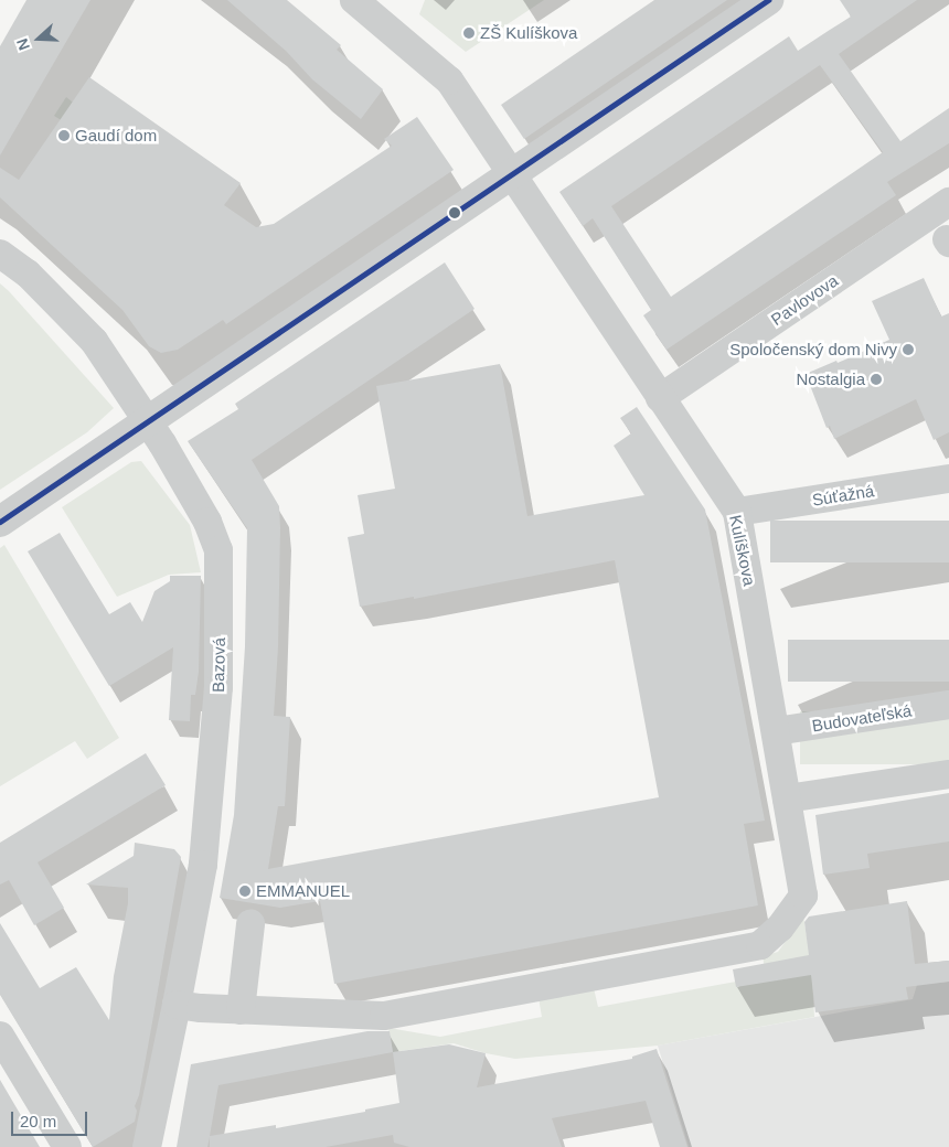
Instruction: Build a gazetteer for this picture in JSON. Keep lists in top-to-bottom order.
{
  "streets": {
    "street": [
      "Pavlovova",
      "Súťažná",
      "Kulíškova",
      "Bazová",
      "Budovateľská"
    ]
  },
  "crossings": [
    ["Pavlovova", "Kulíškova"],
    ["Súťažná", "Kulíškova"],
    ["Kulíškova", "Budovateľská"]
  ],
  "places": [
    "ZŠ Kulíškova",
    "Gaudí dom",
    "Spoločenský dom Nivy",
    "Nostalgia",
    "EMMANUEL"
  ],
  "scale_bar": "20 m",
  "north": "left"
}
